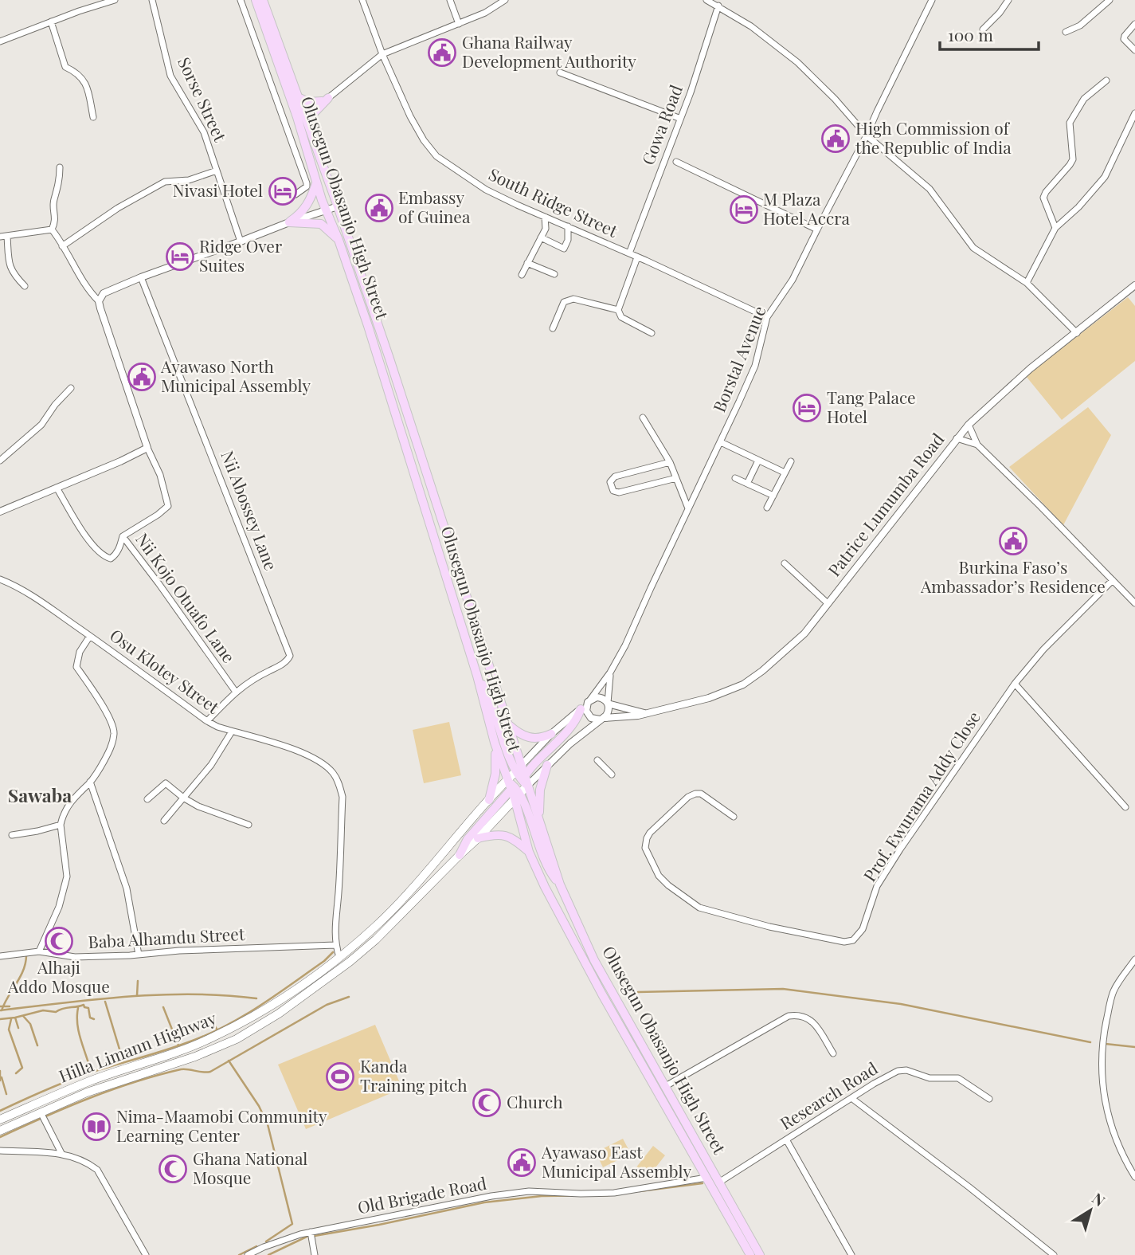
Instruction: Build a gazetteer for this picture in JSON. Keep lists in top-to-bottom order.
{
  "streets": {
    "main road": ["Olusegun Obasanjo High Street", "Hilla Limann Highway"],
    "street": [
      "Sorse Street",
      "Gowa Road",
      "South Ridge Street",
      "Borstal Avenue",
      "Patrice Lumumba Road",
      "Nii Abossey Lane",
      "Nii Kojo Otuafo Lane",
      "Osu Klotey Street",
      "Prof. Ewurama Addy Close",
      "Baba Alhamdu Street",
      "Research Road",
      "Old Brigade Road"
    ]
  },
  "crossings": [
    ["Gowa Road", "South Ridge Street"],
    ["South Ridge Street", "Borstal Avenue"],
    ["Olusegun Obasanjo High Street", "Hilla Limann Highway"],
    ["Olusegun Obasanjo High Street", "Research Road"],
    ["Olusegun Obasanjo High Street", "Old Brigade Road"],
    ["Borstal Avenue", "Patrice Lumumba Road"],
    ["Nii Abossey Lane", "Nii Kojo Otuafo Lane"],
    ["Nii Abossey Lane", "Osu Klotey Street"],
    ["Osu Klotey Street", "Baba Alhamdu Street"],
    ["Osu Klotey Street", "Hilla Limann Highway"]
  ],
  "districts": ["Sawaba"],
  "places": {
    "public building": [
      "Ghana Railway Development Authority",
      "High Commission of the Republic of India",
      "Embassy of Guinea",
      "Ayawaso North Municipal Assembly",
      "Burkina Faso’s Ambassador’s Residence",
      "Ayawaso East Municipal Assembly"
    ],
    "hotel": [
      "Nivasi Hotel",
      "M Plaza Hotel Accra",
      "Ridge Over Suites",
      "Tang Palace Hotel"
    ],
    "mosque": ["Alhaji Addo Mosque", "Church", "Ghana National Mosque"],
    "sports": ["Kanda Training pitch"],
    "library": ["Nima-Maamobi Community Learning Center"]
  },
  "scale_bar": "100 m",
  "north": "top right"
}
